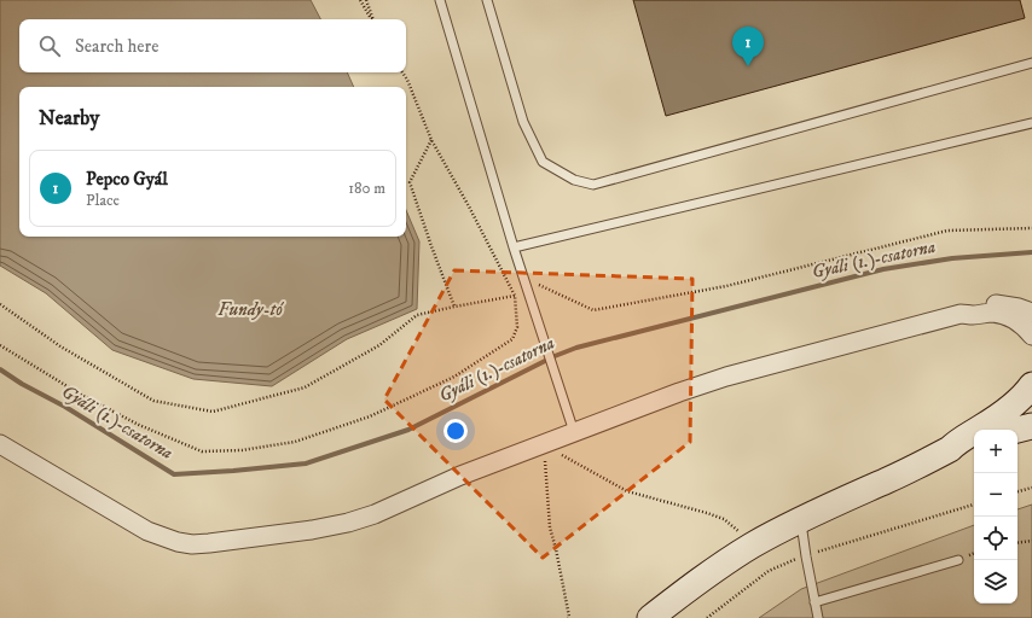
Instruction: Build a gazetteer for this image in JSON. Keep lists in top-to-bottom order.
{
  "water": ["Gyáli (1.)-csatorna", "Fundy-tó"],
  "page": {
    "search": "Search here",
    "pins": "1",
    "heading": "Nearby",
    "list": [
      {
        "mark": "1",
        "name": "Pepco Gyál",
        "note": "Place",
        "value": "180 m"
      }
    ],
    "map_buttons": ["+", "−"]
  }
}
